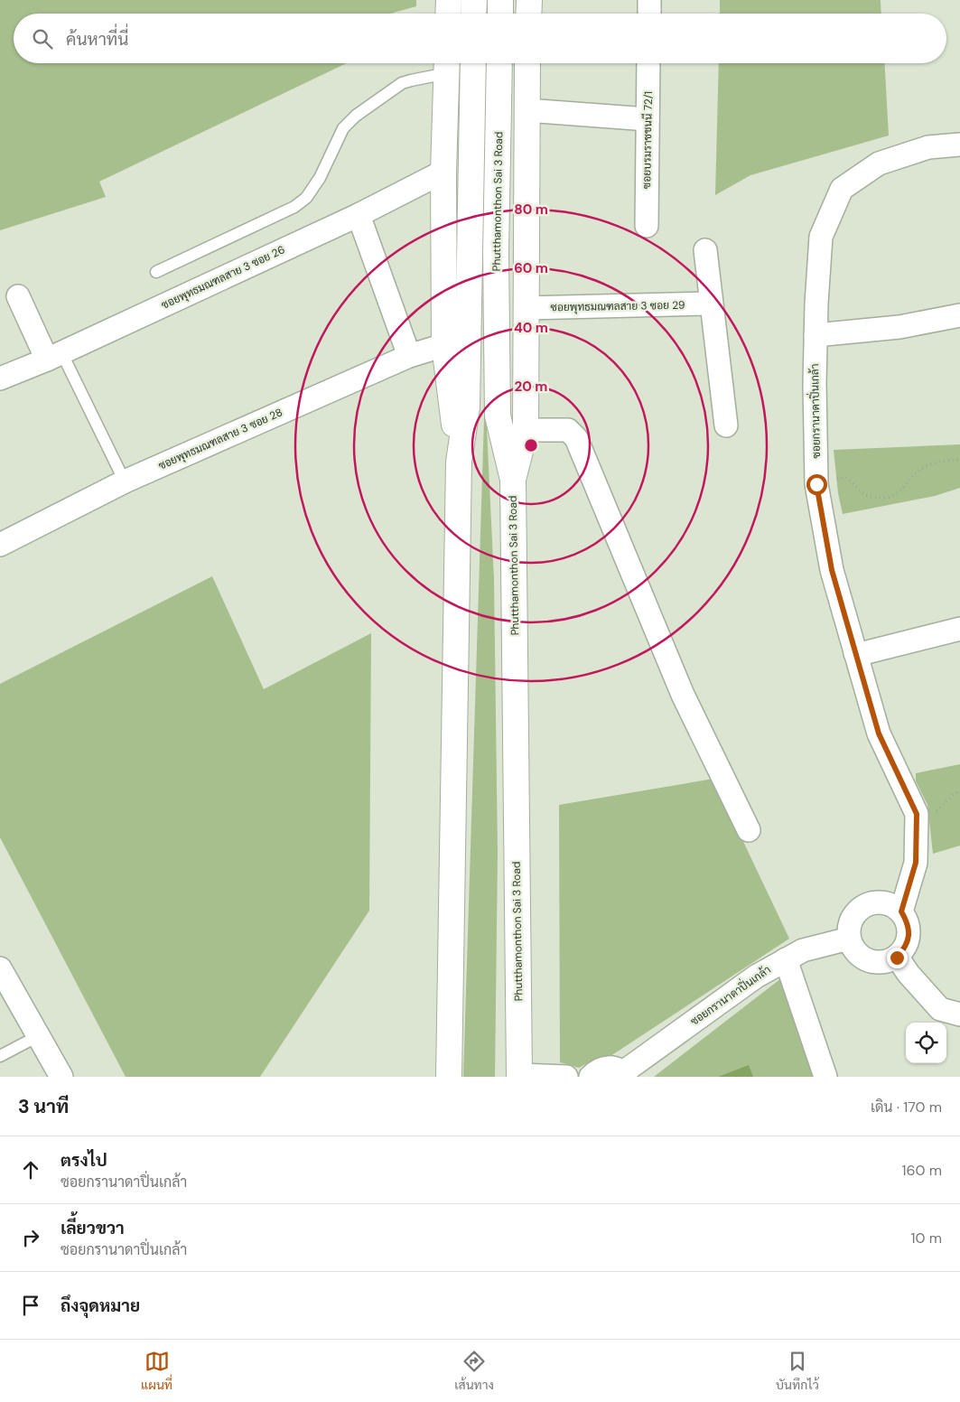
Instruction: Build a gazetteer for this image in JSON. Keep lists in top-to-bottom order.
{
  "streets": {
    "main road": ["Phutthamonthon Sai 3 Road"],
    "street": [
      "ซอยบรมราชชนนี 72/1",
      "ซอยพุทธมณฑลสาย 3 ซอย 26",
      "ซอยพุทธมณฑลสาย 3 ซอย 29",
      "ซอยกรานาดาปิ่นเกล้า",
      "ซอยพุทธมณฑลสาย 3 ซอย 28"
    ]
  },
  "page": {
    "search": "ค้นหาที่นี่",
    "heading": ["3 นาที", "เดิน · 170 m"],
    "list": [
      ["ตรงไป", "ซอยกรานาดาปิ่นเกล้า", "160 m"],
      ["เลี้ยวขวา", "ซอยกรานาดาปิ่นเกล้า", "10 m"],
      "ถึงจุดหมาย"
    ],
    "nav": ["แผนที่", "เส้นทาง", "บันทึกไว้"]
  },
  "rings": [
    "80 m",
    "60 m",
    "40 m",
    "20 m"
  ]
}
